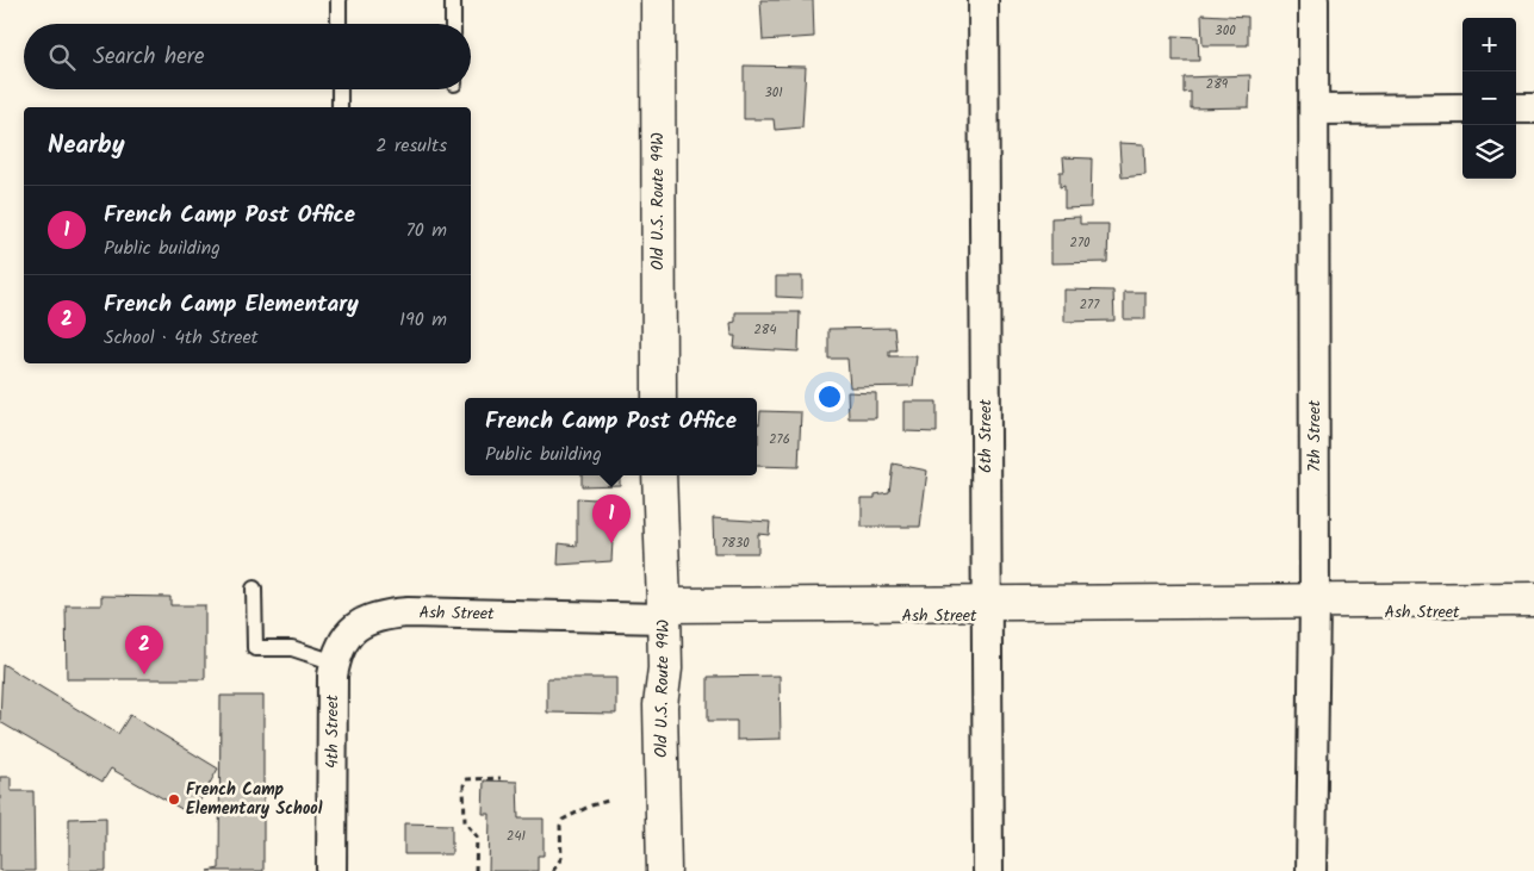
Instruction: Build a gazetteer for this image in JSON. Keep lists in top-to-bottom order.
{
  "streets": {
    "street": [
      "Old U.S. Route 99W",
      "6th Street",
      "7th Street",
      "Ash Street",
      "4th Street"
    ]
  },
  "crossings": [
    ["Old U.S. Route 99W", "Ash Street"],
    ["6th Street", "Ash Street"],
    ["7th Street", "Ash Street"],
    ["Ash Street", "4th Street"]
  ],
  "places": ["French Camp Elementary School"],
  "house_numbers": [
    "300",
    "289",
    "301",
    "270",
    "277",
    "284",
    "276",
    "7830",
    "241"
  ],
  "page": {
    "map_buttons": ["+", "−"],
    "search": "Search here",
    "heading": ["Nearby", "2 results"],
    "list": [
      {
        "mark": "1",
        "name": "French Camp Post Office",
        "note": "Public building",
        "value": "70 m"
      },
      {
        "mark": "2",
        "name": "French Camp Elementary",
        "note": "School · 4th Street",
        "value": "190 m"
      }
    ],
    "popup": ["French Camp Post Office", "Public building"],
    "pins": ["1", "2"]
  }
}
